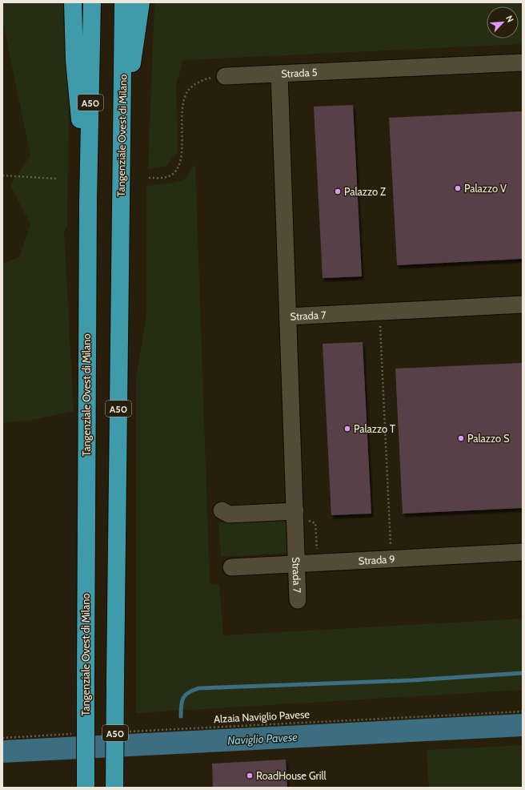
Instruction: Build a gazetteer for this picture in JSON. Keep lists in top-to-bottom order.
{
  "streets": {
    "highway": ["A50", "Tangenziale Ovest di Milano"],
    "lane": ["Strada 5", "Strada 7", "Strada 9"],
    "path": ["Alzaia Naviglio Pavese"]
  },
  "crossings": [
    ["Strada 5", "Strada 7"],
    ["Strada 7", "Strada 9"]
  ],
  "water": ["Naviglio Pavese"],
  "places": [
    "Palazzo V",
    "Palazzo Z",
    "Palazzo T",
    "Palazzo S",
    "RoadHouse Grill"
  ],
  "north": "top right"
}
